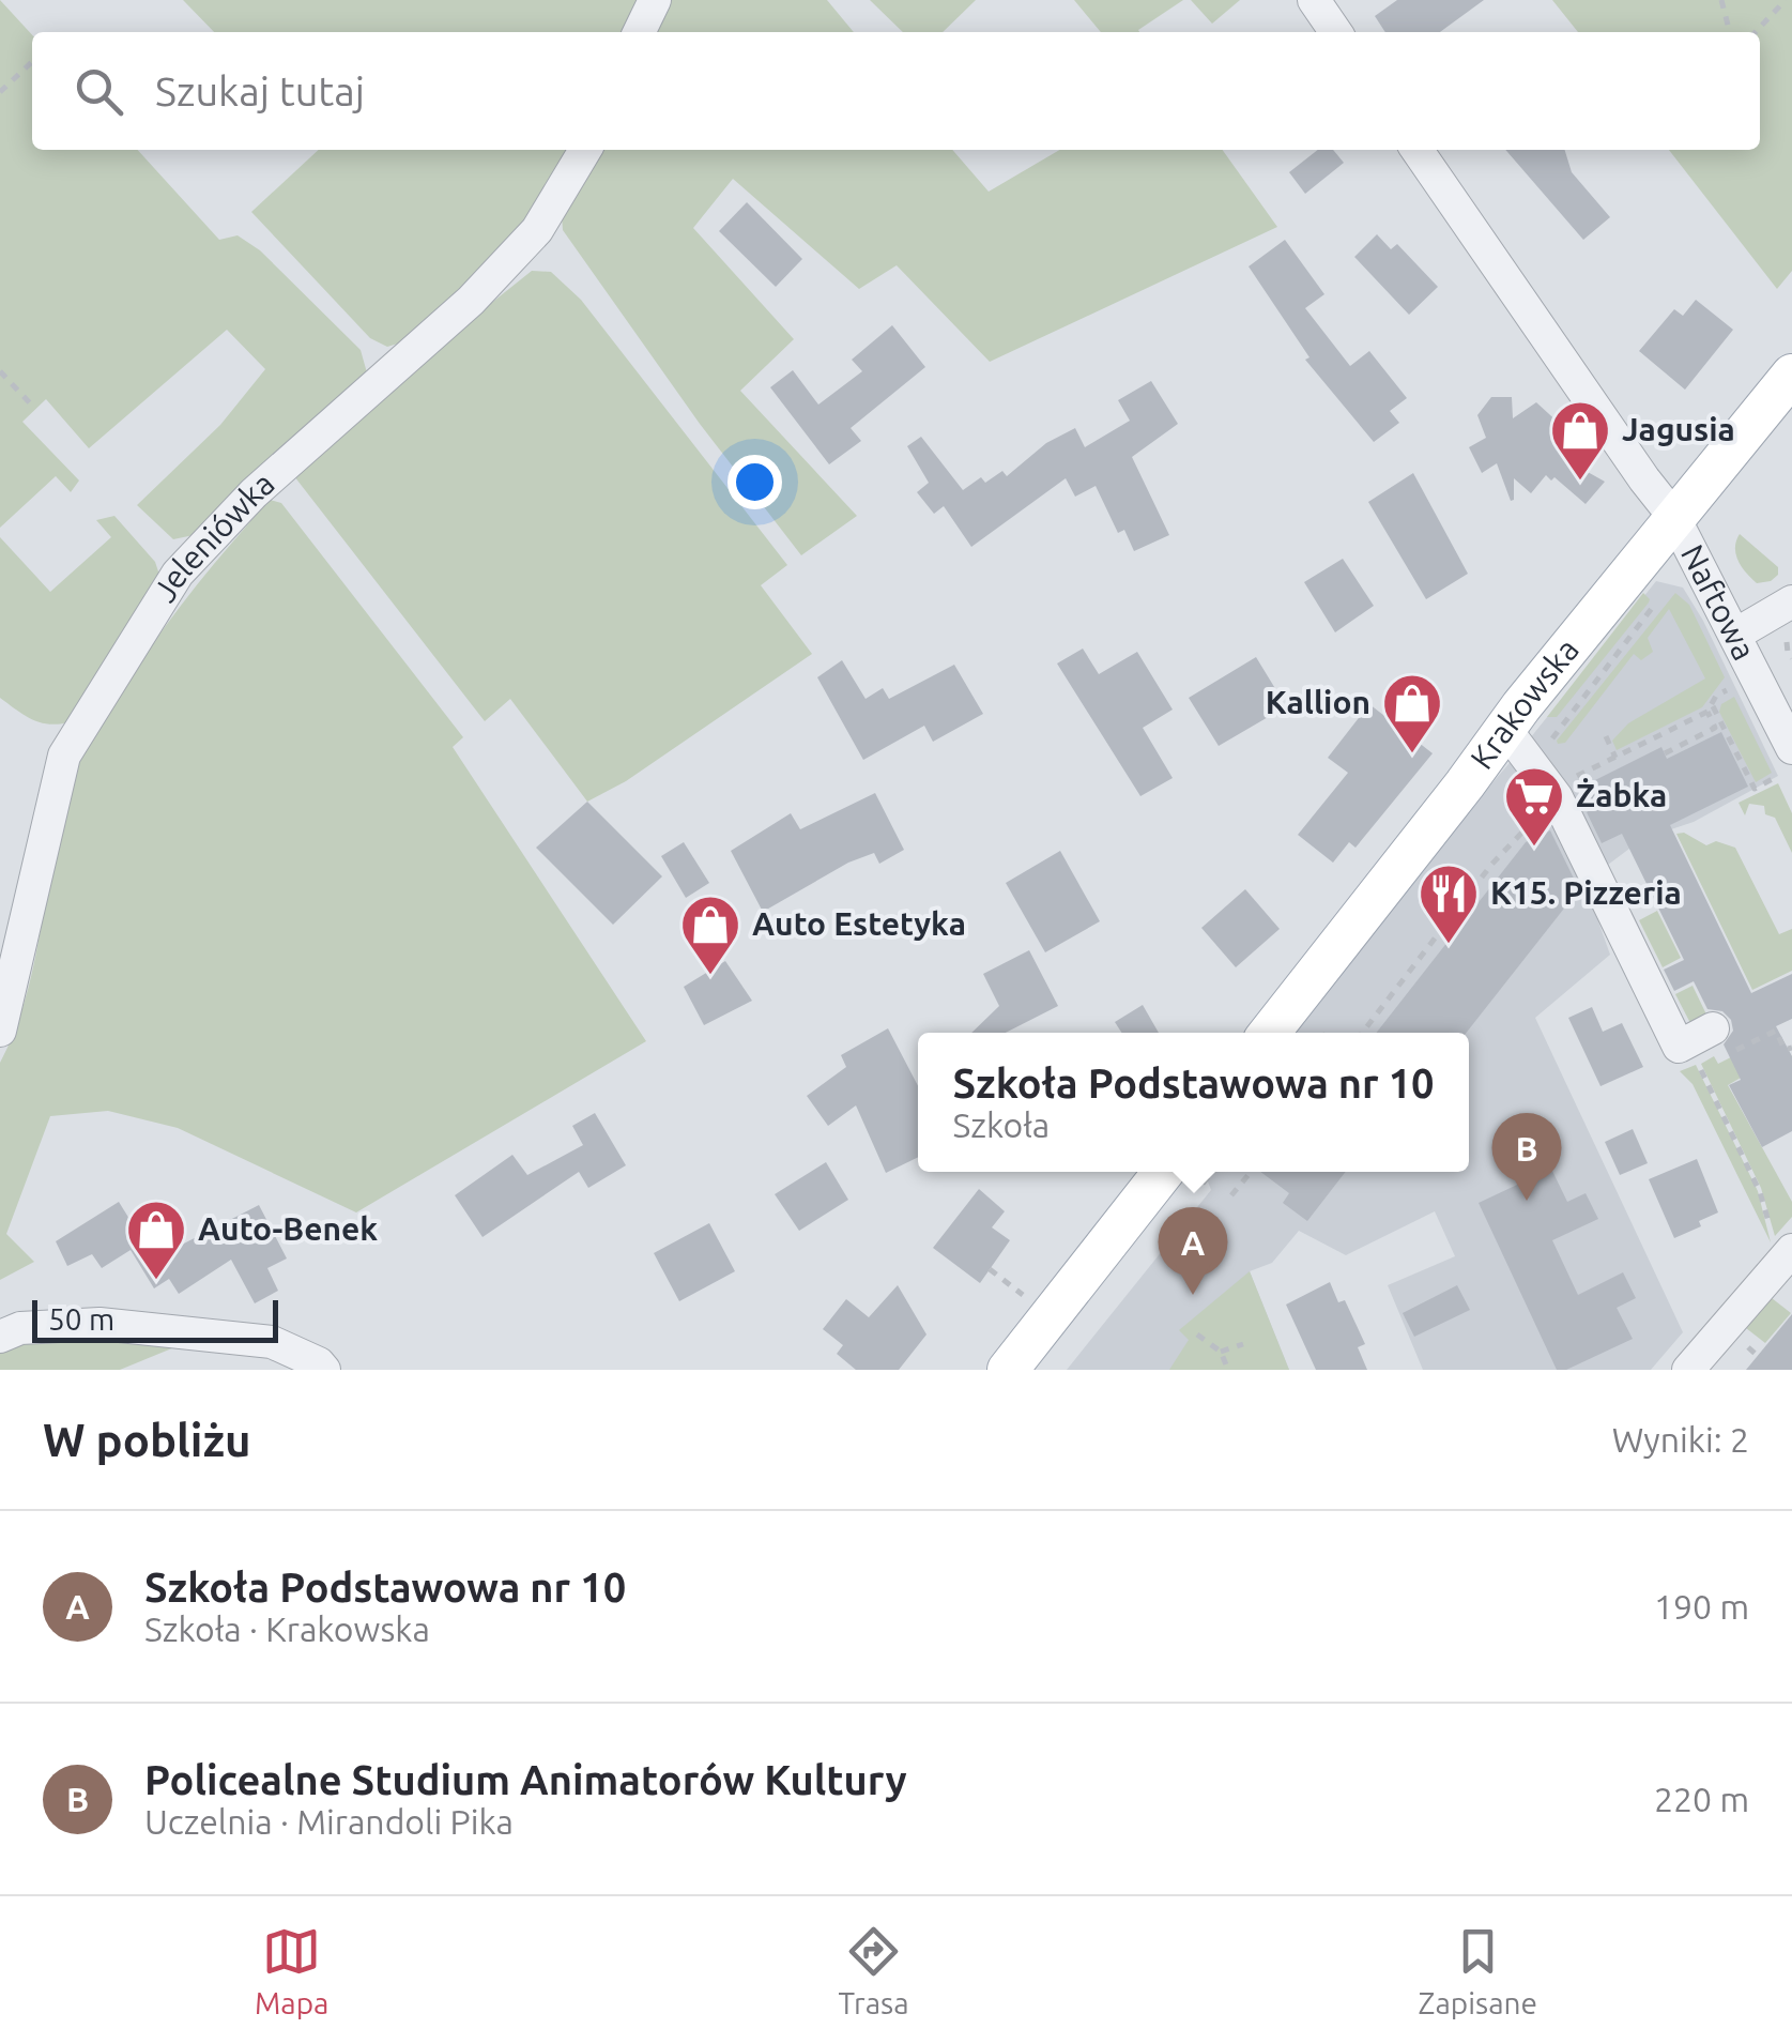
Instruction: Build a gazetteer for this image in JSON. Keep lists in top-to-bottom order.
{
  "streets": {
    "main road": ["Krakowska"],
    "street": ["Jeleniówka", "Naftowa"]
  },
  "crossings": [
    ["Naftowa", "Krakowska"]
  ],
  "places": {
    "shop": [
      "Jagusia",
      "Kallion",
      "Auto Estetyka",
      "Auto-Benek"
    ],
    "supermarket": ["Żabka"],
    "restaurant": ["K15. Pizzeria"]
  },
  "scale_bar": "50 m",
  "page": {
    "search": "Szukaj tutaj",
    "popup": ["Szkoła Podstawowa nr 10", "Szkoła"],
    "pins": ["B", "A"],
    "scale": "50 m",
    "heading": ["W pobliżu", "Wyniki: 2"],
    "list": [
      {
        "mark": "A",
        "name": "Szkoła Podstawowa nr 10",
        "note": "Szkoła · Krakowska",
        "value": "190 m"
      },
      {
        "mark": "B",
        "name": "Policealne Studium Animatorów Kultury",
        "note": "Uczelnia · Mirandoli Pika",
        "value": "220 m"
      }
    ],
    "nav": ["Mapa", "Trasa", "Zapisane"]
  }
}
